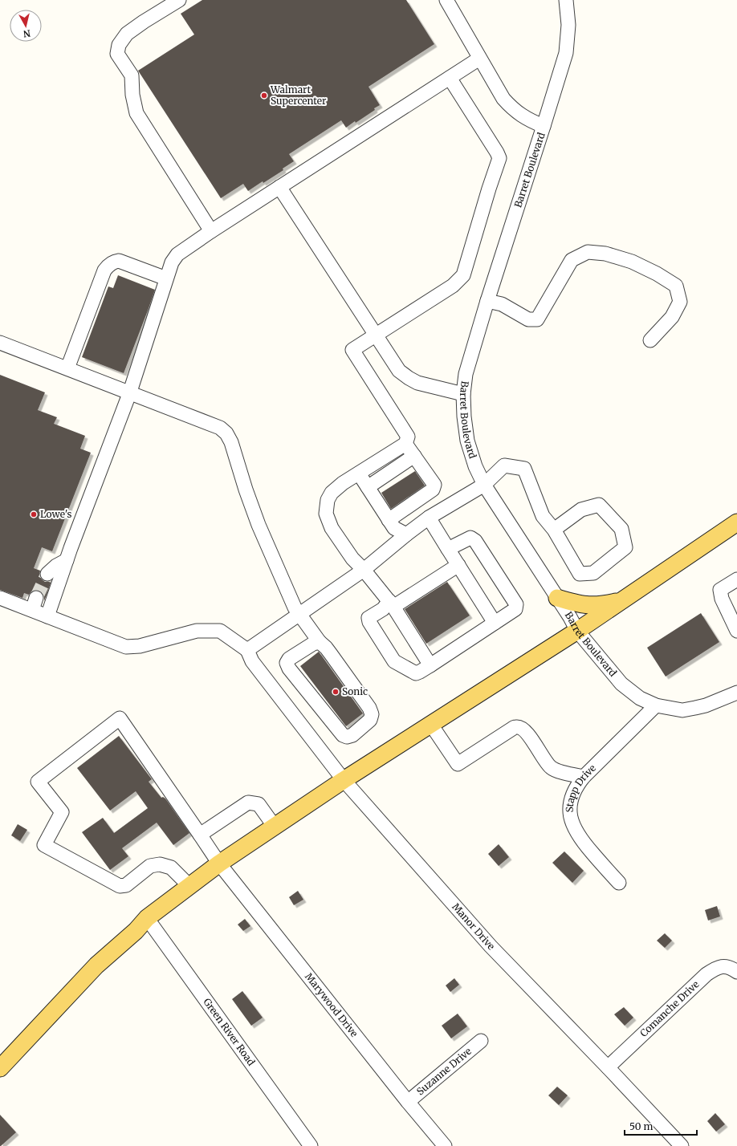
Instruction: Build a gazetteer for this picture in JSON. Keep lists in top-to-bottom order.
{
  "streets": {
    "street": [
      "Barret Boulevard",
      "Stapp Drive",
      "Manor Drive",
      "Marywood Drive",
      "Comanche Drive",
      "Green River Road",
      "Suzanne Drive"
    ]
  },
  "crossings": [
    ["Barret Boulevard", "Stapp Drive"],
    ["Manor Drive", "Comanche Drive"],
    ["Marywood Drive", "Suzanne Drive"]
  ],
  "places": ["Walmart Supercenter", "Lowe's", "Sonic"],
  "scale_bar": "50 m",
  "north": "bottom"
}
